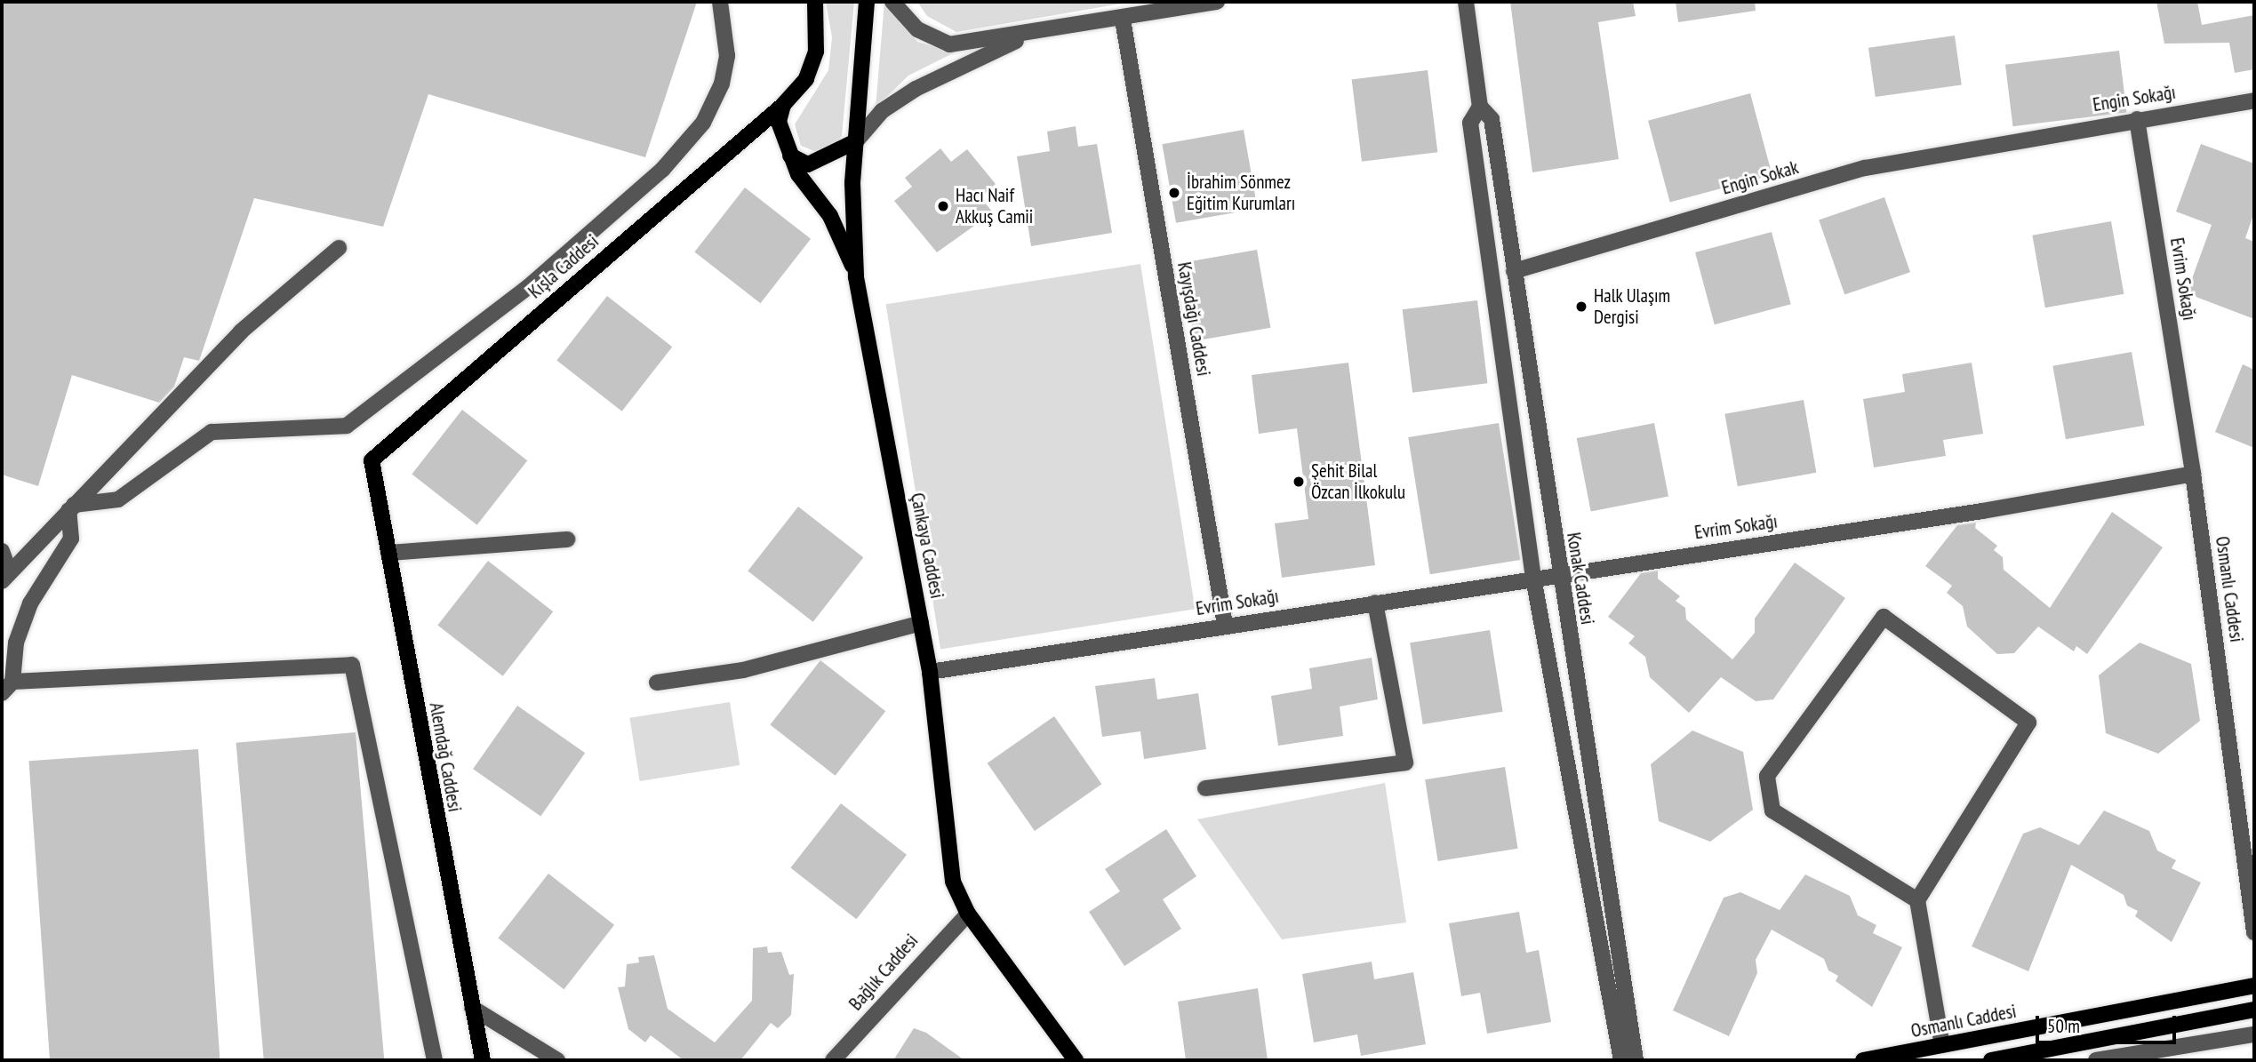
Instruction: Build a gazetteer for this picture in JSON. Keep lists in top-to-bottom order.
{
  "streets": {
    "main road": [
      "Kışla Caddesi",
      "Çankaya Caddesi",
      "Osmanlı Caddesi",
      "Alemdağ Caddesi"
    ],
    "street": [
      "Engin Sokağı",
      "Engin Sokak",
      "Evrim Sokağı",
      "Kayışdağı Caddesi",
      "Konak Caddesi",
      "Bağlık Caddesi"
    ]
  },
  "crossings": [
    ["Engin Sokağı", "Engin Sokak"],
    ["Engin Sokağı", "Evrim Sokağı"],
    ["Engin Sokak", "Konak Caddesi"],
    ["Kışla Caddesi", "Alemdağ Caddesi"],
    ["Evrim Sokağı", "Kayışdağı Caddesi"],
    ["Evrim Sokağı", "Çankaya Caddesi"],
    ["Evrim Sokağı", "Konak Caddesi"],
    ["Evrim Sokağı", "Osmanlı Caddesi"],
    ["Çankaya Caddesi", "Bağlık Caddesi"]
  ],
  "places": [
    "İbrahim Sönmez Eğitim Kurumları",
    "Hacı Naif Akkuş Camii",
    "Halk Ulaşım Dergisi",
    "Şehit Bilal Özcan İlkokulu"
  ],
  "scale_bar": "50 m"
}
